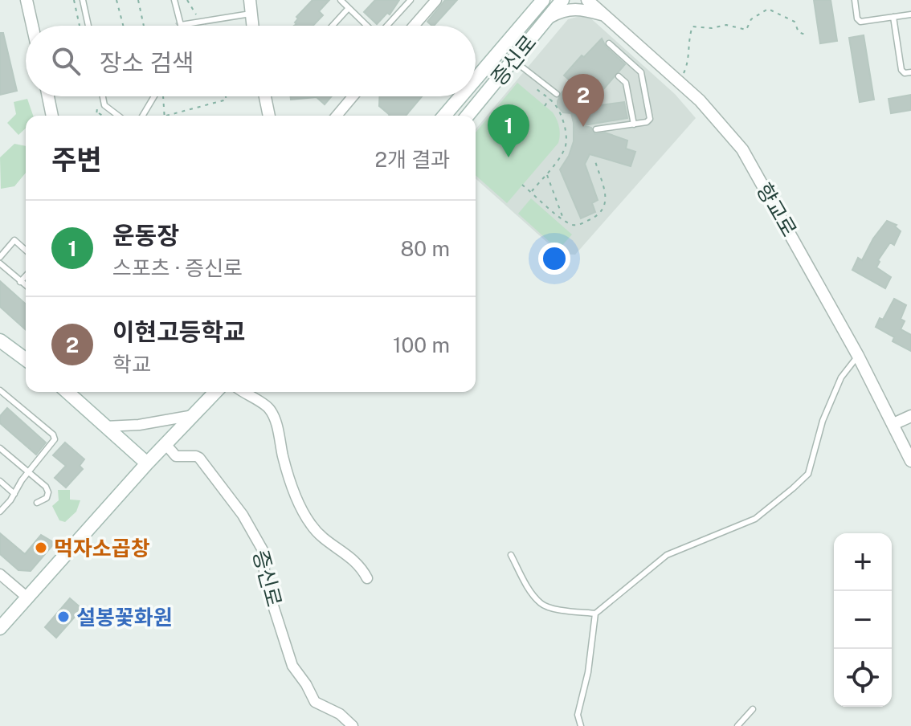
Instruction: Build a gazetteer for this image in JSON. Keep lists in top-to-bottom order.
{
  "streets": {
    "main road": ["증신로"],
    "street": ["향교로"]
  },
  "places": ["먹자소곱창", "설봉꽃화원"],
  "page": {
    "search": "장소 검색",
    "pins": ["2", "1"],
    "heading": ["주변", "2개 결과"],
    "list": [
      {
        "mark": "1",
        "name": "운동장",
        "note": "스포츠 · 증신로",
        "value": "80 m"
      },
      {
        "mark": "2",
        "name": "이현고등학교",
        "note": "학교",
        "value": "100 m"
      }
    ],
    "map_buttons": ["+", "−"]
  }
}
